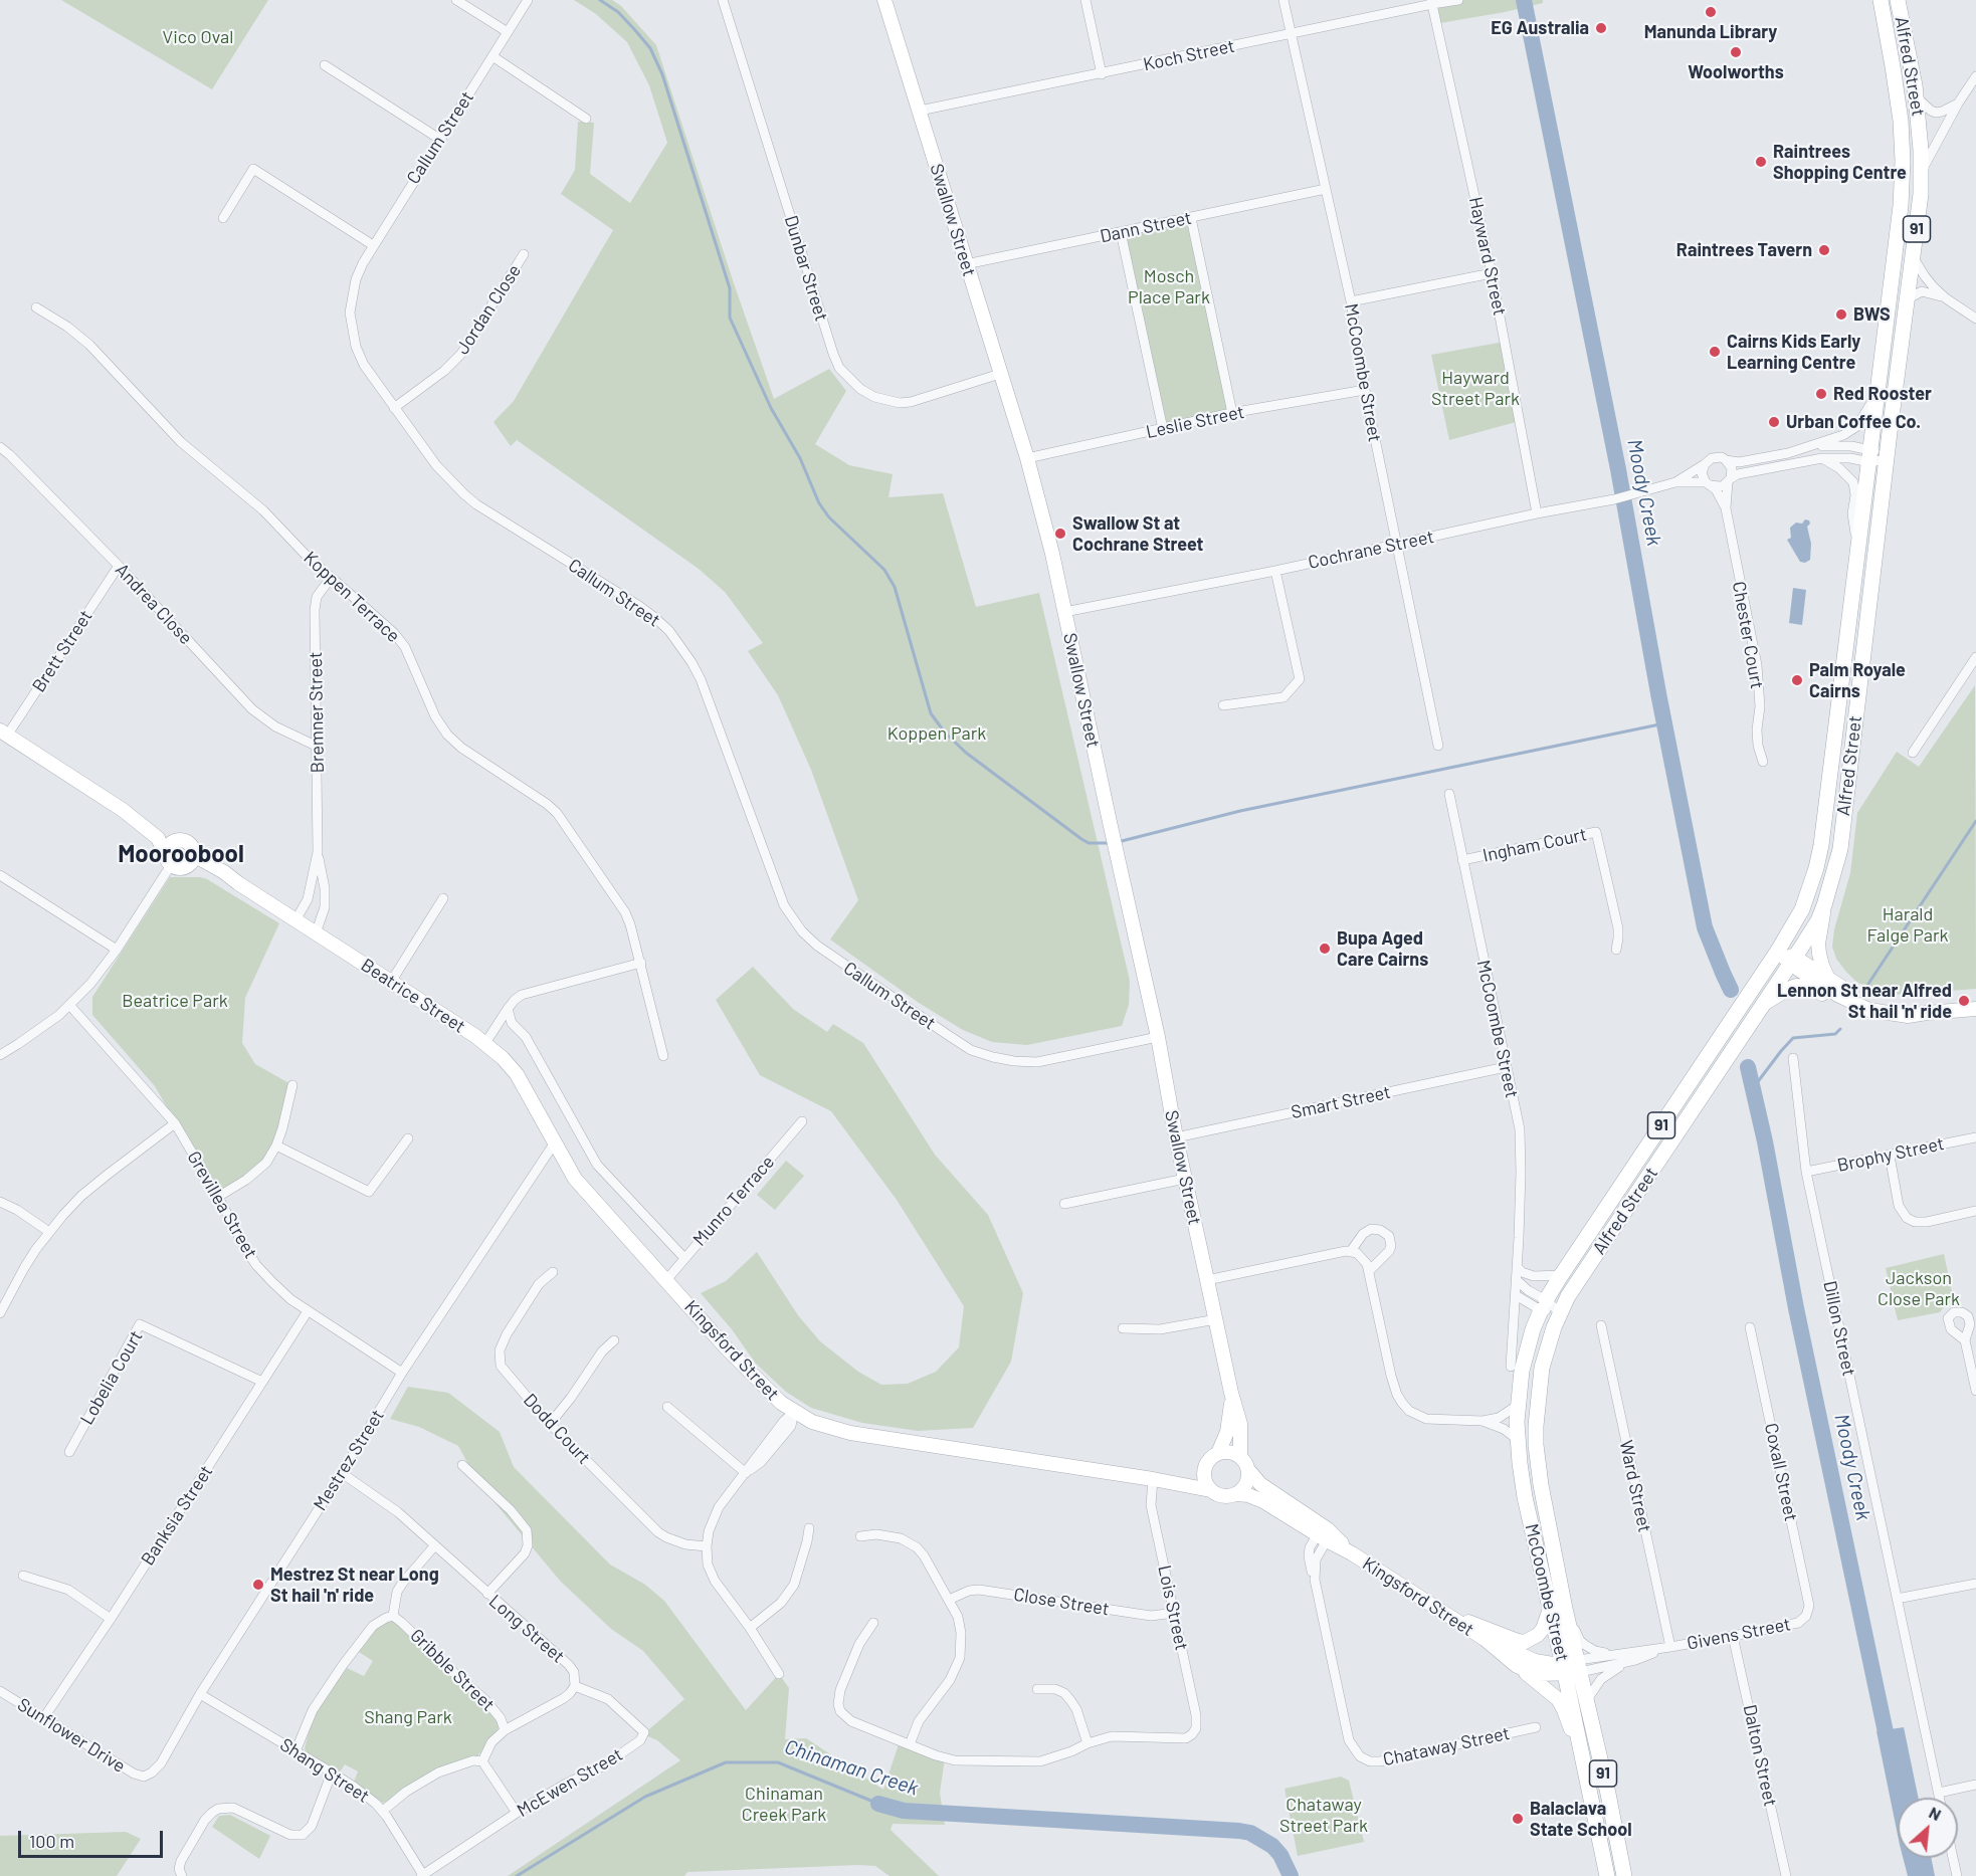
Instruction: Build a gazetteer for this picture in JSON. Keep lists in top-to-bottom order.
{
  "streets": {
    "main road": ["Alfred Street", "91", "McCoombe Street"],
    "street": [
      "Koch Street",
      "Callum Street",
      "Swallow Street",
      "Dann Street",
      "Hayward Street",
      "Dunbar Street",
      "Jordan Close",
      "Leslie Street",
      "Cochrane Street",
      "Koppen Terrace",
      "Andrea Close",
      "Chester Court",
      "Brett Street",
      "Bremner Street",
      "Ingham Court",
      "Beatrice Street",
      "Smart Street",
      "Brophy Street",
      "Munro Terrace",
      "Grevillea Street",
      "Dillon Street",
      "Kingsford Street",
      "Lobelia Court",
      "Dodd Court",
      "Mestrez Street",
      "Coxall Street",
      "Ward Street",
      "Banksia Street",
      "Close Street",
      "Lois Street",
      "Long Street",
      "Givens Street",
      "Gribble Street",
      "Sunflower Drive",
      "Chataway Street",
      "Dalton Street",
      "Shang Street",
      "McEwen Street"
    ]
  },
  "crossings": [
    ["Koch Street", "Swallow Street"],
    ["Koch Street", "Hayward Street"],
    ["Koch Street", "McCoombe Street"],
    ["Alfred Street", "McCoombe Street"],
    ["Callum Street", "Swallow Street"],
    ["Callum Street", "Jordan Close"],
    ["Swallow Street", "Dann Street"],
    ["Swallow Street", "Dunbar Street"],
    ["Swallow Street", "Leslie Street"],
    ["Swallow Street", "Cochrane Street"],
    ["Swallow Street", "Smart Street"],
    ["Swallow Street", "Kingsford Street"],
    ["Dann Street", "McCoombe Street"],
    ["Hayward Street", "Cochrane Street"],
    ["McCoombe Street", "Leslie Street"],
    ["McCoombe Street", "Cochrane Street"],
    ["McCoombe Street", "Ingham Court"],
    ["McCoombe Street", "Smart Street"],
    ["McCoombe Street", "Kingsford Street"],
    ["McCoombe Street", "Givens Street"],
    ["Koppen Terrace", "Bremner Street"],
    ["Andrea Close", "Brett Street"],
    ["Andrea Close", "Bremner Street"],
    ["Bremner Street", "Beatrice Street"],
    ["Beatrice Street", "Kingsford Street"],
    ["Beatrice Street", "Mestrez Street"],
    ["Brophy Street", "Dillon Street"],
    ["Munro Terrace", "Kingsford Street"],
    ["Grevillea Street", "Mestrez Street"],
    ["Grevillea Street", "Banksia Street"],
    ["Kingsford Street", "Mestrez Street"],
    ["Kingsford Street", "Lois Street"],
    ["Kingsford Street", "Givens Street"],
    ["Kingsford Street", "Chataway Street"],
    ["Lobelia Court", "Banksia Street"],
    ["Mestrez Street", "Long Street"],
    ["Mestrez Street", "Sunflower Drive"],
    ["Mestrez Street", "Shang Street"],
    ["Coxall Street", "Givens Street"],
    ["Ward Street", "Givens Street"],
    ["Banksia Street", "Sunflower Drive"],
    ["Close Street", "Lois Street"],
    ["Long Street", "McEwen Street"],
    ["Givens Street", "Dalton Street"],
    ["Shang Street", "McEwen Street"]
  ],
  "districts": ["Mooroobool"],
  "water": ["Moody Creek", "Chinaman Creek"],
  "parks": [
    "Vico Oval",
    "Mosch Place Park",
    "Hayward Street Park",
    "Koppen Park",
    "Harald Falge Park",
    "Beatrice Park",
    "Jackson Close Park",
    "Shang Park",
    "Chinaman Creek Park",
    "Chataway Street Park"
  ],
  "places": [
    "Manunda Library",
    "EG Australia",
    "Woolworths",
    "Raintrees Shopping Centre",
    "Raintrees Tavern",
    "BWS",
    "Cairns Kids Early Learning Centre",
    "Red Rooster",
    "Urban Coffee Co.",
    "Swallow St at Cochrane Street",
    "Palm Royale Cairns",
    "Bupa Aged Care Cairns",
    "Lennon St near Alfred St hail 'n' ride",
    "Mestrez St near Long St hail 'n' ride",
    "Balaclava State School"
  ],
  "scale_bar": "100 m",
  "north": "top right"
}
